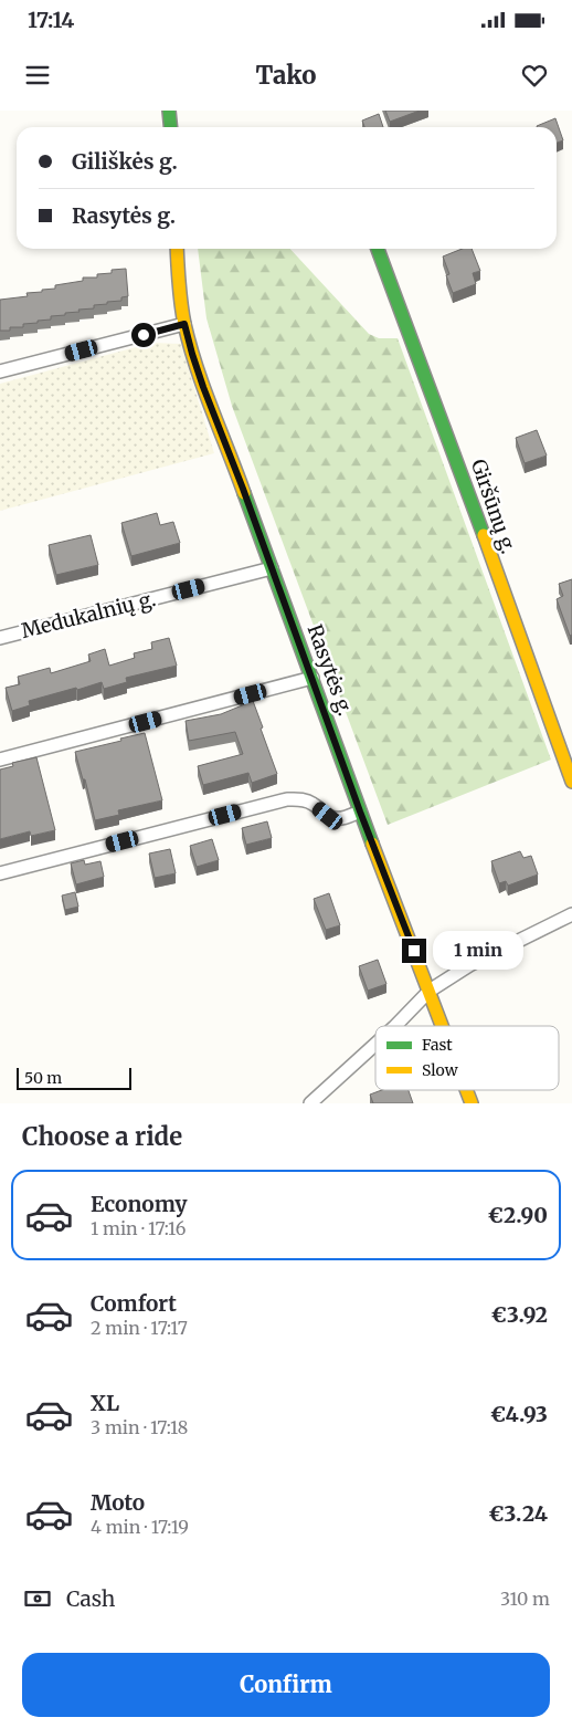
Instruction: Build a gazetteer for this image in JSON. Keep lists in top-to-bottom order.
{
  "streets": {
    "main road": ["Giršūnų g.", "Rasytės g."],
    "street": ["Medukalnių g."]
  },
  "crossings": [
    ["Medukalnių g.", "Rasytės g."]
  ],
  "legend": ["Fast", "Slow"],
  "scale_bar": "50 m",
  "page": {
    "status": "17:14",
    "header": "Tako",
    "banner": ["Giliškės g.", "Rasytės g."],
    "bubble": "1 min",
    "scale": "50 m",
    "heading": "Choose a ride",
    "list": [
      {
        "name": "Economy",
        "note": "1 min · 17:16",
        "value": "€2.90"
      },
      {
        "name": "Comfort",
        "note": "2 min · 17:17",
        "value": "€3.92"
      },
      {
        "name": "XL",
        "note": "3 min · 17:18",
        "value": "€4.93"
      },
      {
        "name": "Moto",
        "note": "4 min · 17:19",
        "value": "€3.24"
      }
    ],
    "pay": ["Cash", "310 m"],
    "buttons": "Confirm"
  }
}
